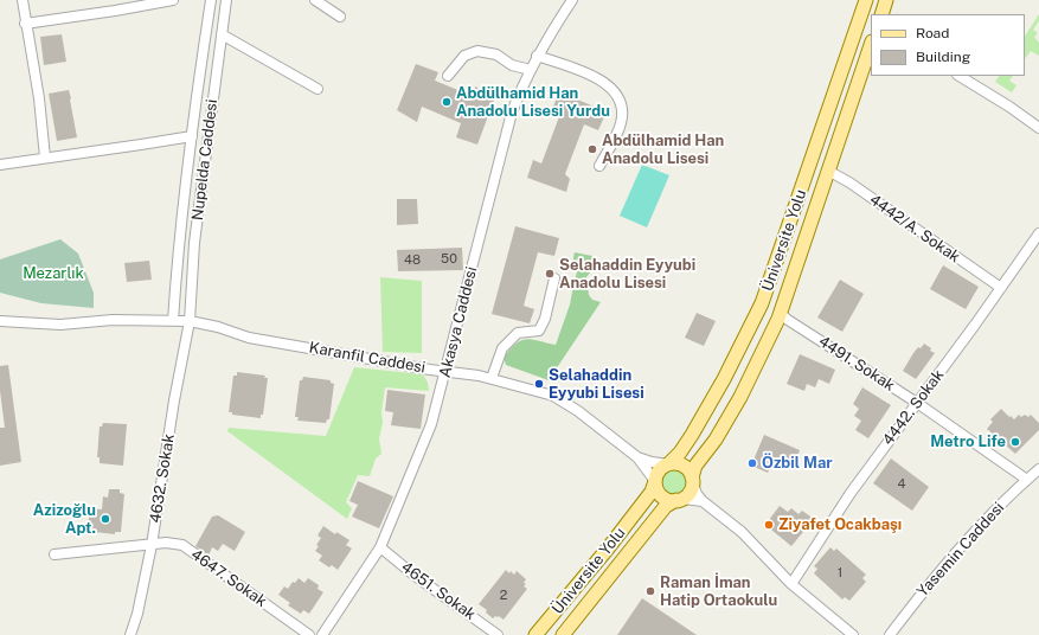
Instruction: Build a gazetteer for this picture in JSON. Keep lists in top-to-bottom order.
{
  "streets": {
    "main road": ["Üniversite Yolu"],
    "street": [
      "Nupelda Caddesi",
      "4442/A. Sokak",
      "Akasya Caddesi",
      "Karanfil Caddesi",
      "4491. Sokak",
      "4442. Sokak",
      "4632. Sokak",
      "Yasemin Caddesi",
      "4647. Sokak",
      "4651. Sokak"
    ]
  },
  "crossings": [
    ["Nupelda Caddesi", "Karanfil Caddesi"],
    ["Nupelda Caddesi", "4632. Sokak"],
    ["4442/A. Sokak", "4442. Sokak"],
    ["Akasya Caddesi", "Karanfil Caddesi"],
    ["Akasya Caddesi", "4651. Sokak"],
    ["Karanfil Caddesi", "4632. Sokak"],
    ["4491. Sokak", "4442. Sokak"],
    ["4491. Sokak", "Yasemin Caddesi"],
    ["4632. Sokak", "4647. Sokak"]
  ],
  "parks": ["Mezarlık"],
  "places": [
    "Abdülhamid Han Anadolu Lisesi Yurdu",
    "Abdülhamid Han Anadolu Lisesi",
    "Selahaddin Eyyubi Anadolu Lisesi",
    "Selahaddin Eyyubi Lisesi",
    "Metro Life",
    "Özbil Mar",
    "Azizoğlu Apt.",
    "Ziyafet Ocakbaşı",
    "Raman İman Hatip Ortaokulu"
  ],
  "house_numbers": [
    "50",
    "48",
    "4",
    "1",
    "2"
  ],
  "legend": ["Road", "Building"]
}
